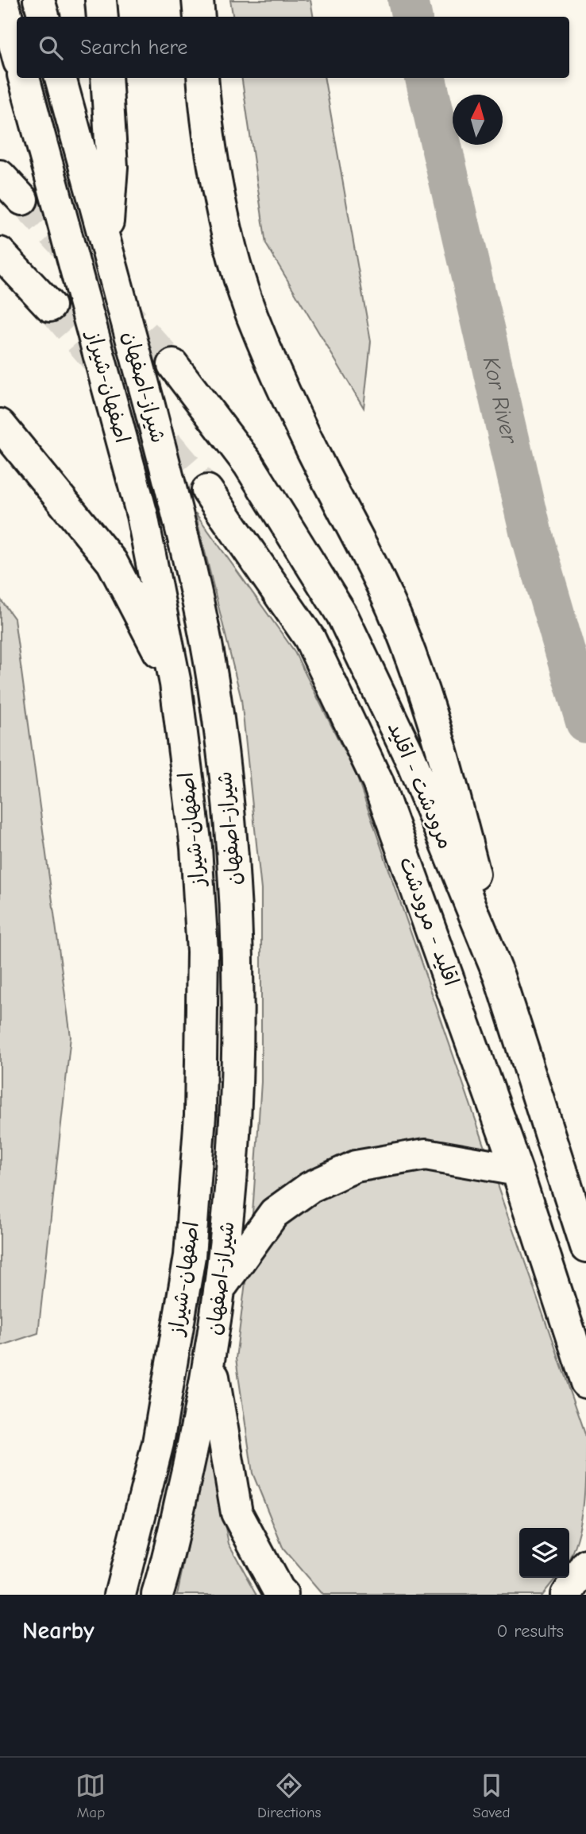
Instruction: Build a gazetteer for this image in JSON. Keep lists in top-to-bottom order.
{
  "streets": {
    "highway": [
      "اصفهان-شیراز",
      "شیراز-اصفهان",
      "مرودشت - اقلید",
      "اقلید - مرودشت"
    ]
  },
  "water": ["Kor River"],
  "north": "top",
  "page": {
    "search": "Search here",
    "heading": ["Nearby", "0 results"],
    "nav": ["Map", "Directions", "Saved"]
  }
}
